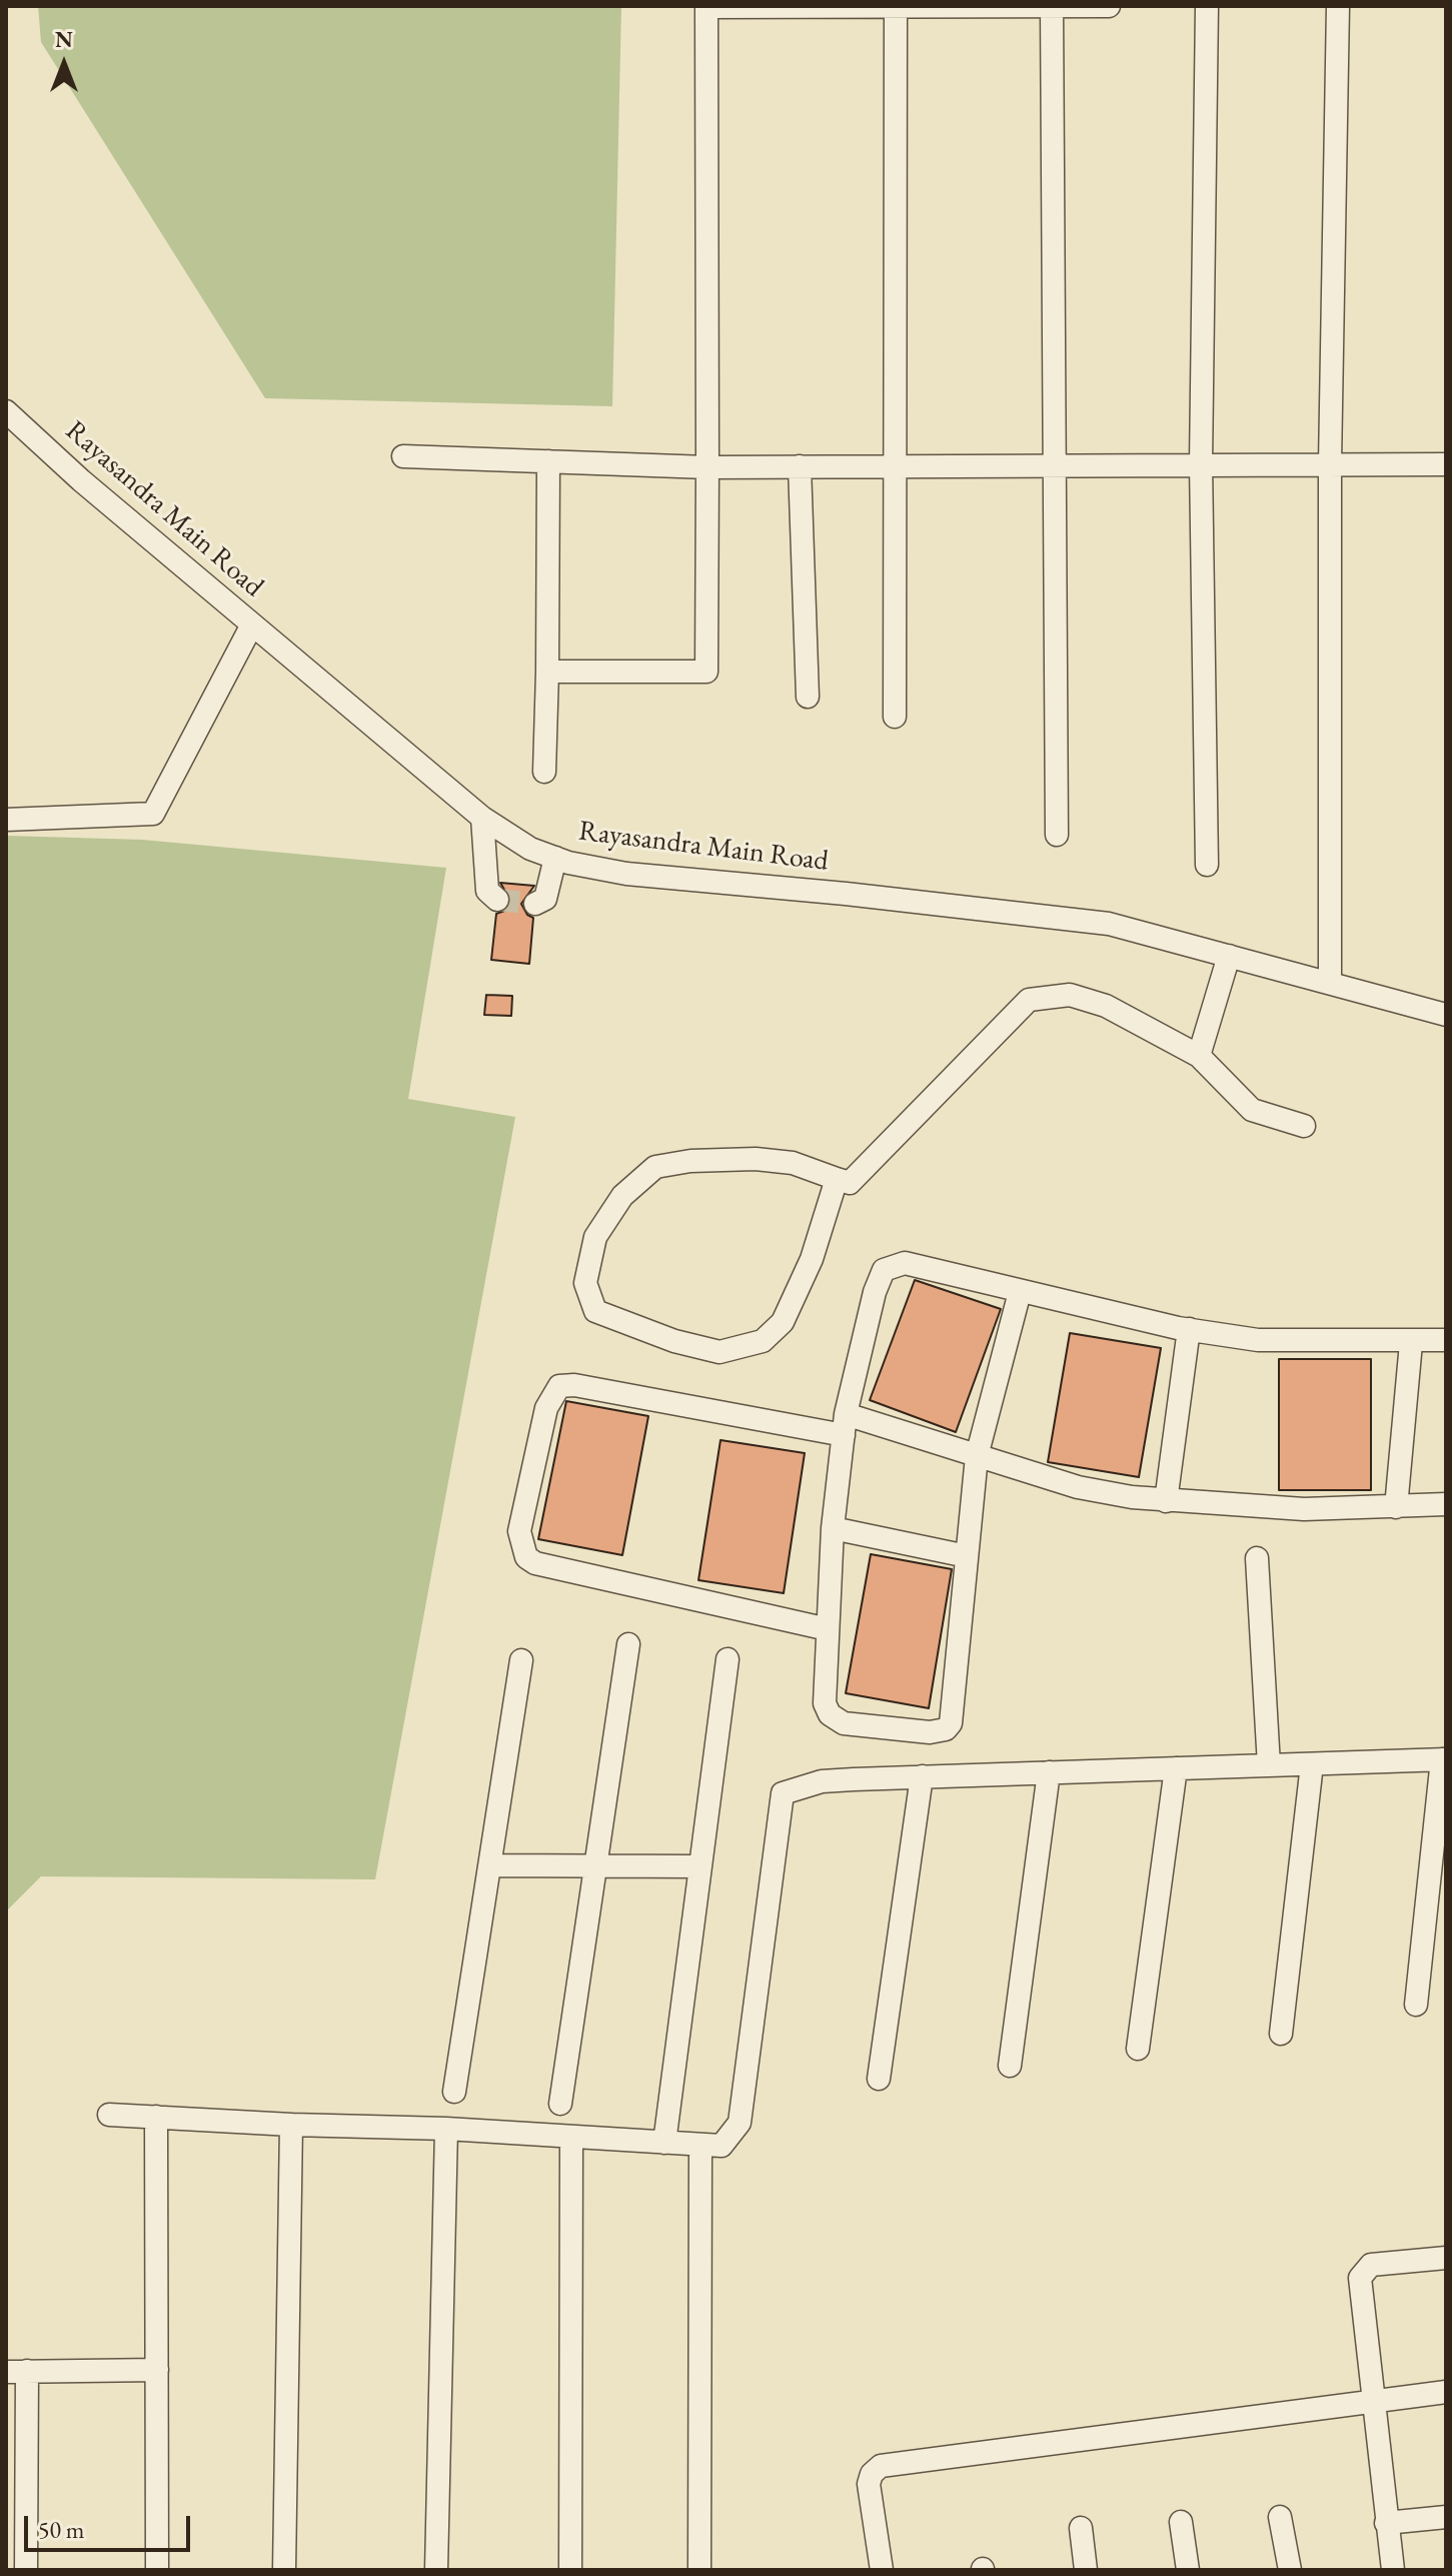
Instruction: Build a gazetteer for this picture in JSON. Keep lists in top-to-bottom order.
{
  "streets": {
    "street": ["Rayasandra Main Road"]
  },
  "scale_bar": "50 m",
  "north": "top"
}
